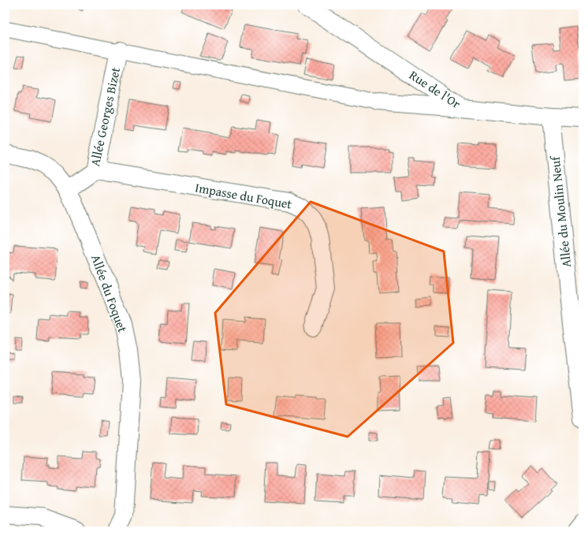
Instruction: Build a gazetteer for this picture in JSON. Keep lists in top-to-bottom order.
{
  "streets": {
    "street": [
      "Rue de l'Or",
      "Allée Georges Bizet",
      "Impasse du Foquet",
      "Allée du Moulin Neuf",
      "Allée du Foquet"
    ]
  },
  "crossings": [
    ["Rue de l'Or", "Allée du Moulin Neuf"],
    ["Allée Georges Bizet", "Impasse du Foquet"],
    ["Allée Georges Bizet", "Allée du Foquet"]
  ]
}
